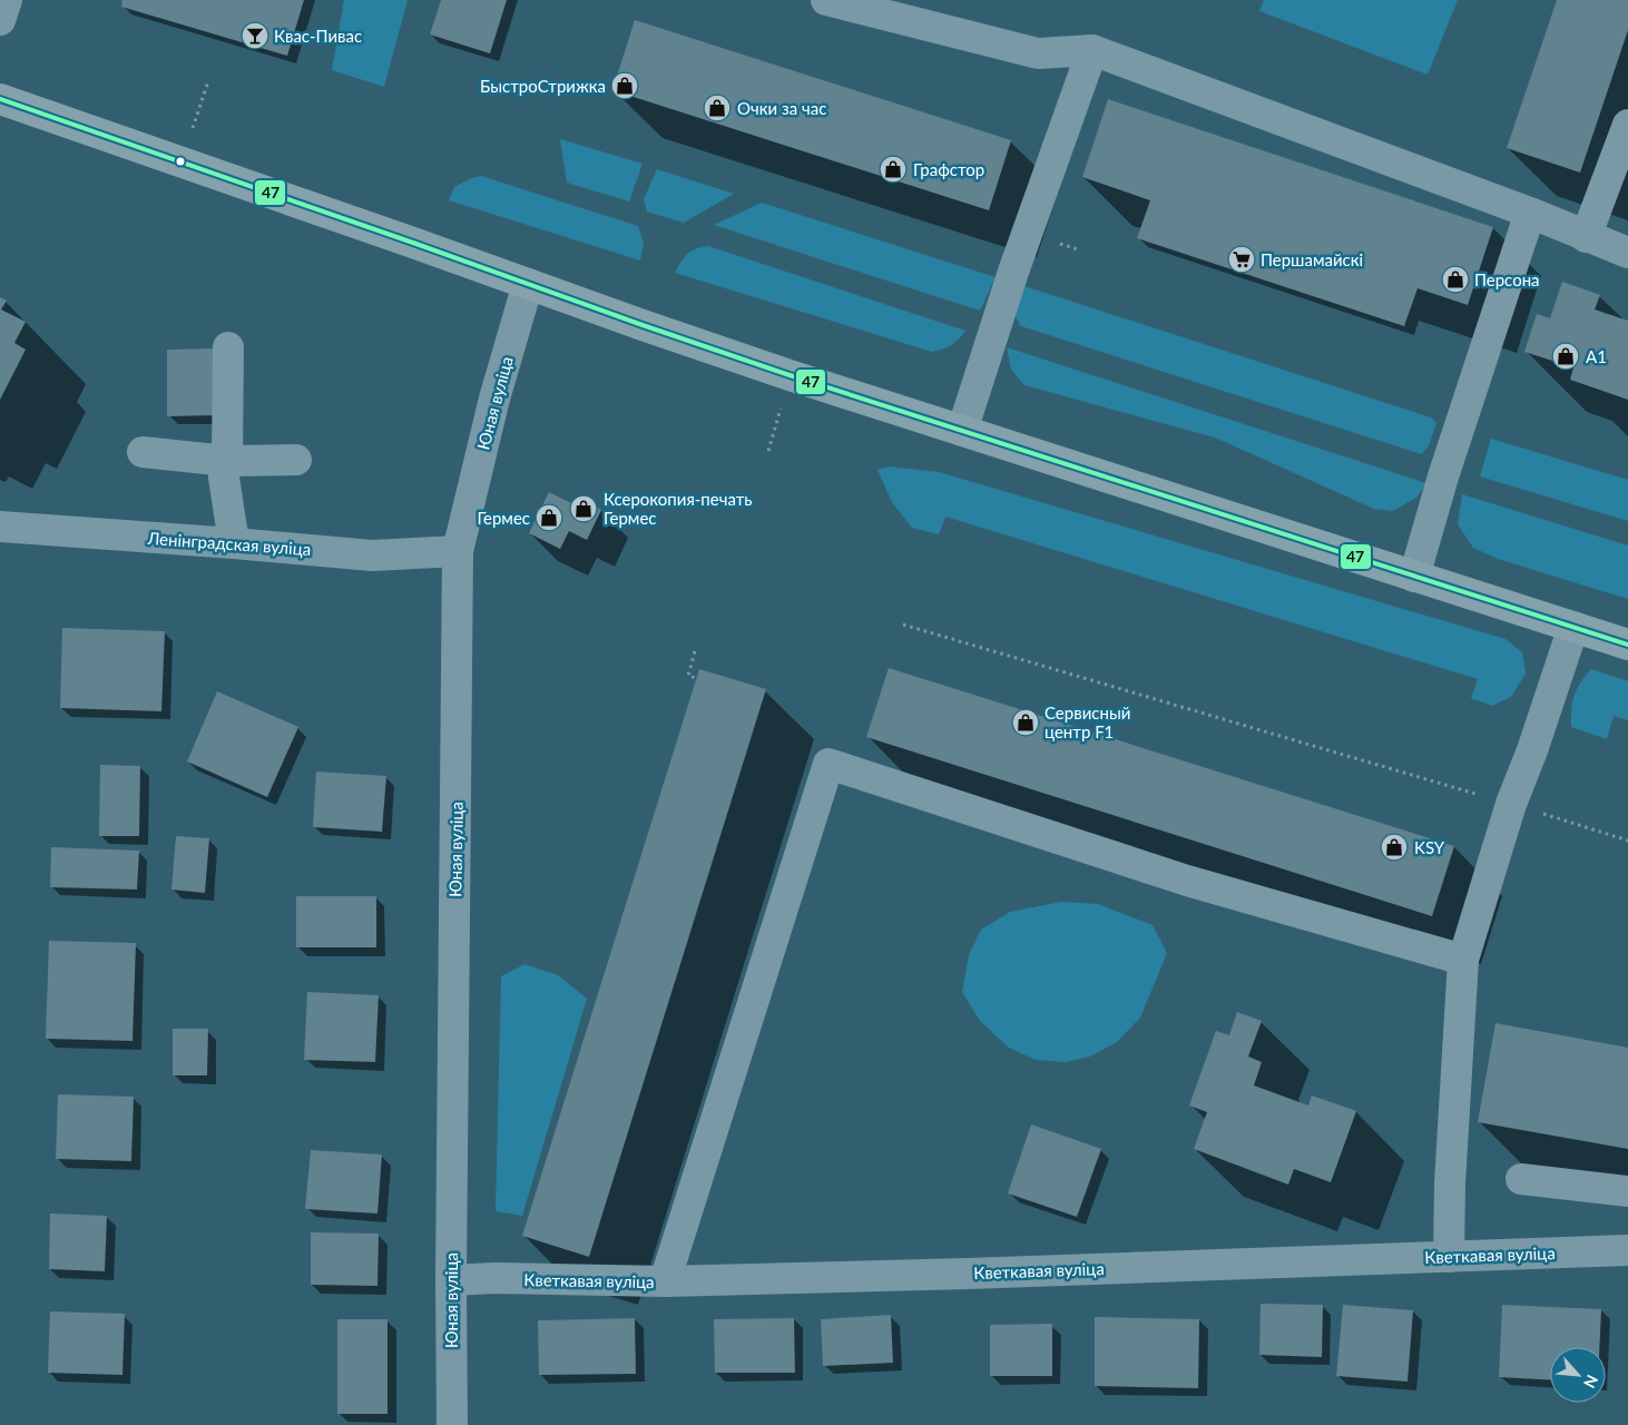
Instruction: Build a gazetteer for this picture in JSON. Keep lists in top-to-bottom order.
{
  "streets": {
    "street": ["Юная вуліца", "Ленінградская вуліца", "Кветкавая вуліца"]
  },
  "crossings": [
    ["Юная вуліца", "Ленінградская вуліца"],
    ["Юная вуліца", "Кветкавая вуліца"]
  ],
  "places": {
    "bar": ["Квас-Пивас"],
    "shop": [
      "БыстроСтрижка",
      "Очки за час",
      "Графстор",
      "Персона",
      "A1",
      "Ксерокопия-печать Гермес",
      "Гермес",
      "Сервисный центр F1",
      "KSY"
    ],
    "supermarket": ["Першамайскі"]
  },
  "lines": ["transit line 47"],
  "north": "bottom right"
}
